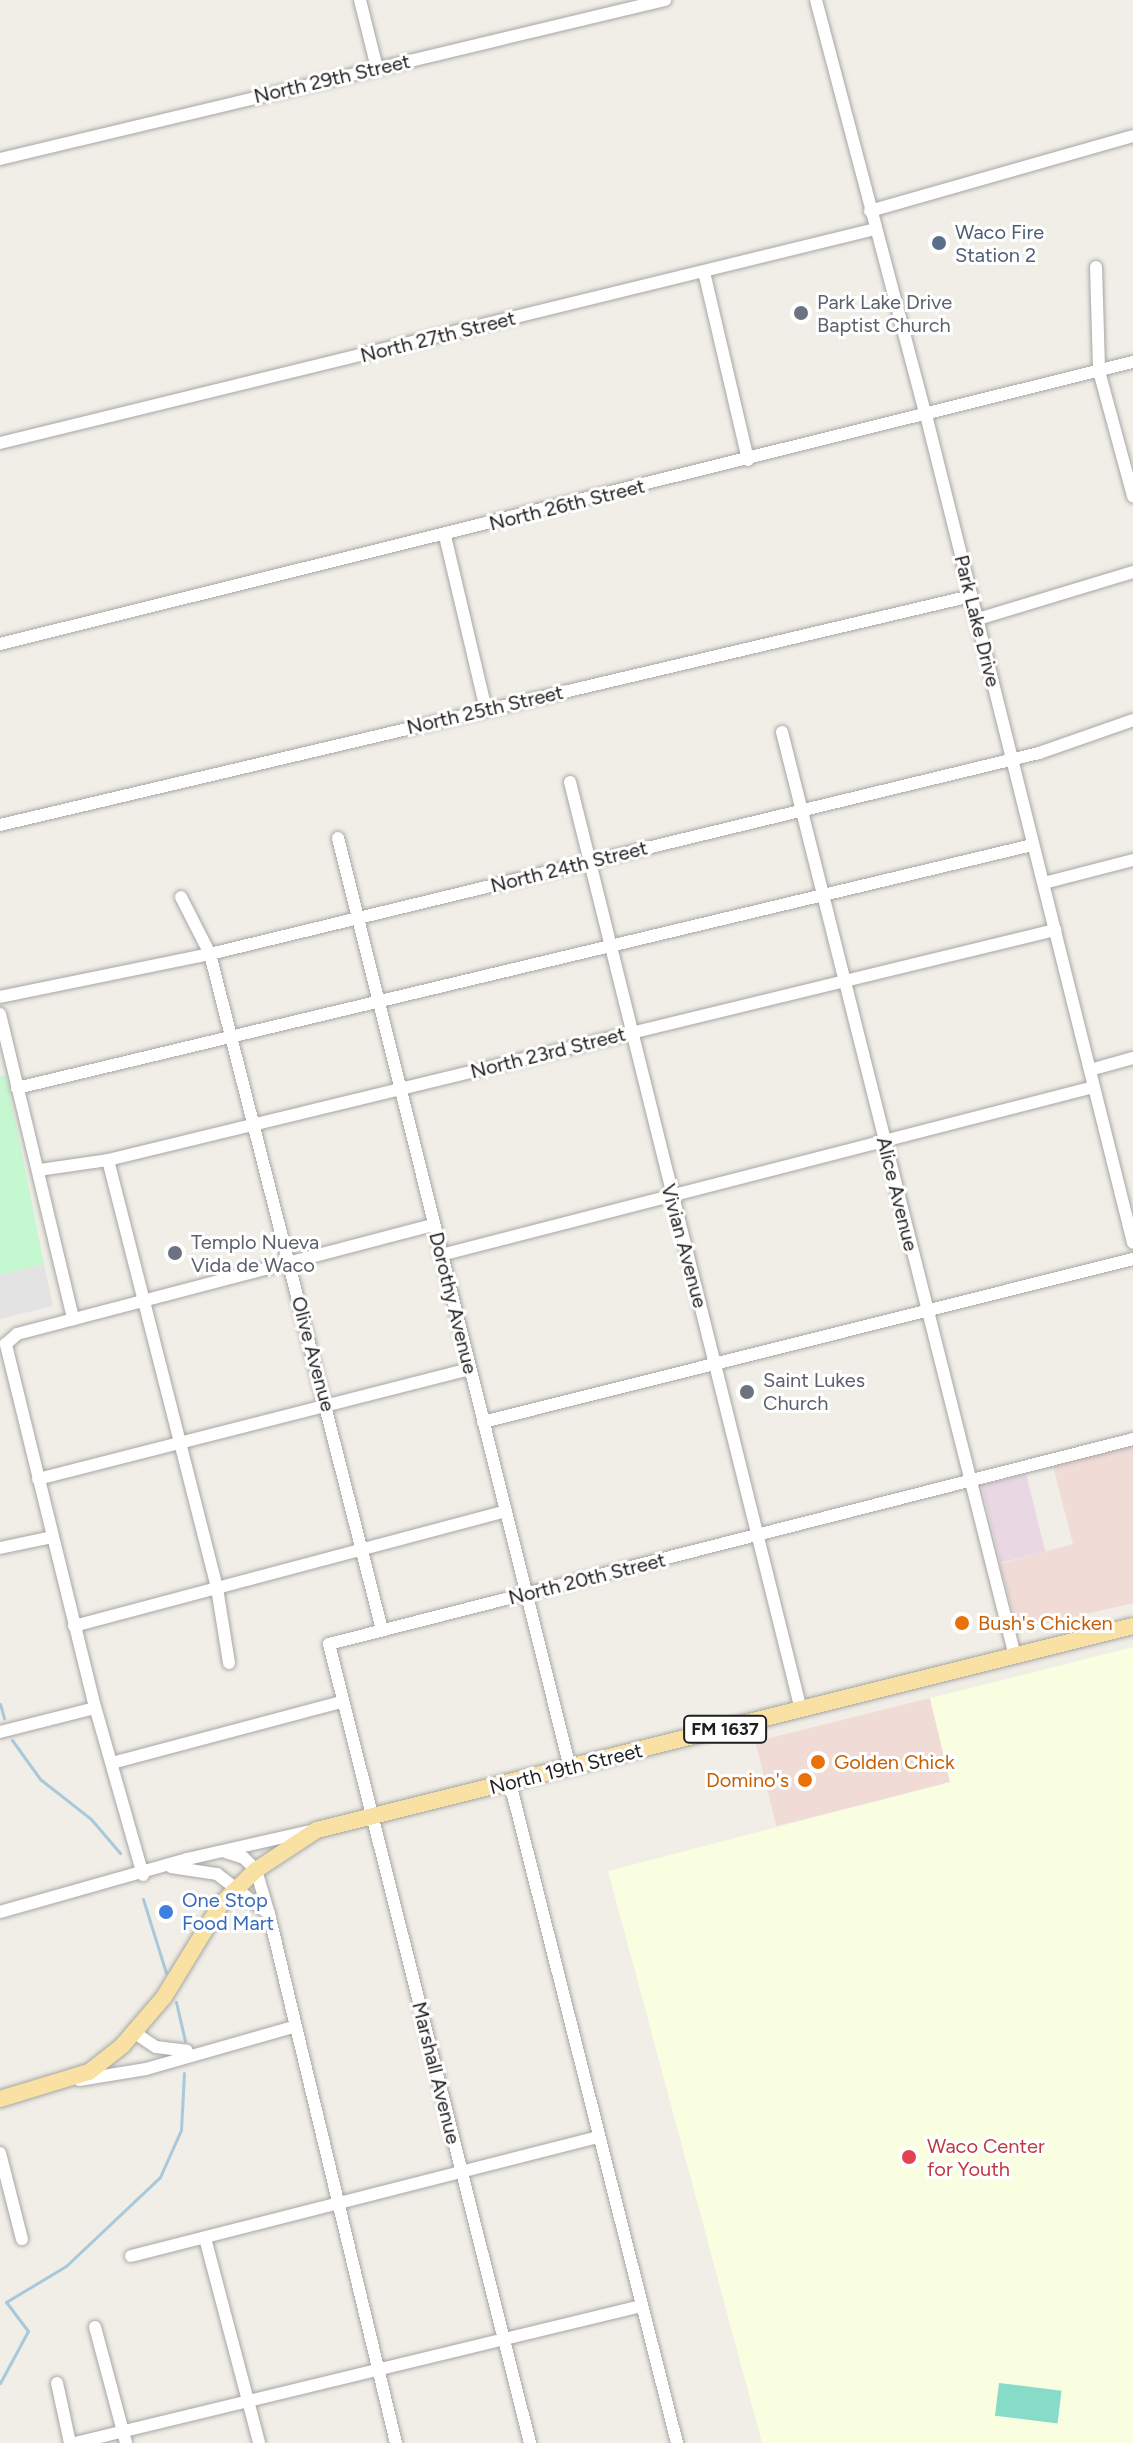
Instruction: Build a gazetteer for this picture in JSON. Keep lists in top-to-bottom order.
{
  "streets": {
    "main road": ["FM 1637", "North 19th Street"],
    "street": [
      "North 29th Street",
      "North 27th Street",
      "North 26th Street",
      "Park Lake Drive",
      "North 25th Street",
      "North 24th Street",
      "North 23rd Street",
      "Alice Avenue",
      "Vivian Avenue",
      "Dorothy Avenue",
      "Olive Avenue",
      "North 20th Street",
      "Marshall Avenue"
    ]
  },
  "crossings": [
    ["North 27th Street", "Park Lake Drive"],
    ["North 26th Street", "Park Lake Drive"],
    ["Park Lake Drive", "North 25th Street"],
    ["Park Lake Drive", "North 24th Street"],
    ["Park Lake Drive", "North 23rd Street"],
    ["North 24th Street", "Alice Avenue"],
    ["North 24th Street", "Vivian Avenue"],
    ["North 24th Street", "Dorothy Avenue"],
    ["North 24th Street", "Olive Avenue"],
    ["North 23rd Street", "Alice Avenue"],
    ["North 23rd Street", "Vivian Avenue"],
    ["North 23rd Street", "Dorothy Avenue"],
    ["North 23rd Street", "Olive Avenue"],
    ["Alice Avenue", "North 20th Street"],
    ["Alice Avenue", "North 19th Street"],
    ["Vivian Avenue", "North 20th Street"],
    ["Vivian Avenue", "North 19th Street"],
    ["Dorothy Avenue", "North 20th Street"],
    ["Dorothy Avenue", "North 19th Street"],
    ["Olive Avenue", "North 20th Street"],
    ["North 20th Street", "Marshall Avenue"],
    ["FM 1637", "North 19th Street"],
    ["North 19th Street", "Marshall Avenue"]
  ],
  "places": [
    "Waco Fire Station 2",
    "Park Lake Drive Baptist Church",
    "Templo Nueva Vida de Waco",
    "Saint Lukes Church",
    "Bush's Chicken",
    "Golden Chick",
    "Domino's",
    "One Stop Food Mart",
    "Waco Center for Youth"
  ]
}
